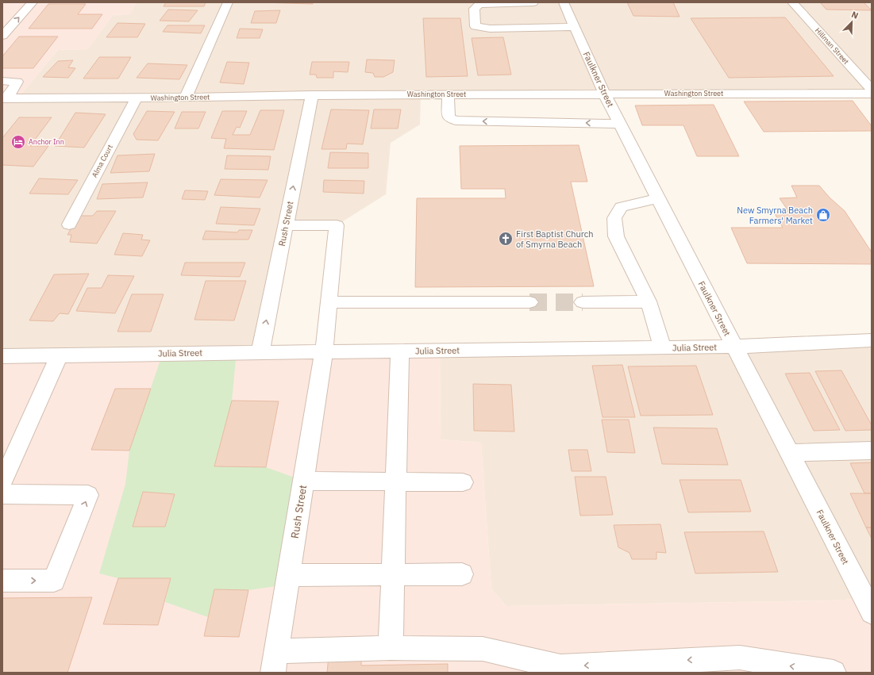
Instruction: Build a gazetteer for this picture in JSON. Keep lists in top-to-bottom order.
{
  "streets": {
    "street": [
      "Hillman Street",
      "Faulkner Street",
      "Washington Street",
      "Alma Court",
      "Rush Street",
      "Julia Street"
    ]
  },
  "crossings": [
    ["Faulkner Street", "Washington Street"],
    ["Faulkner Street", "Julia Street"],
    ["Washington Street", "Alma Court"],
    ["Washington Street", "Rush Street"],
    ["Rush Street", "Julia Street"]
  ],
  "places": {
    "hotel": ["Anchor Inn"],
    "shop": ["New Smyrna Beach Farmers' Market"],
    "church": ["First Baptist Church of Smyrna Beach"]
  },
  "north": "top right"
}
